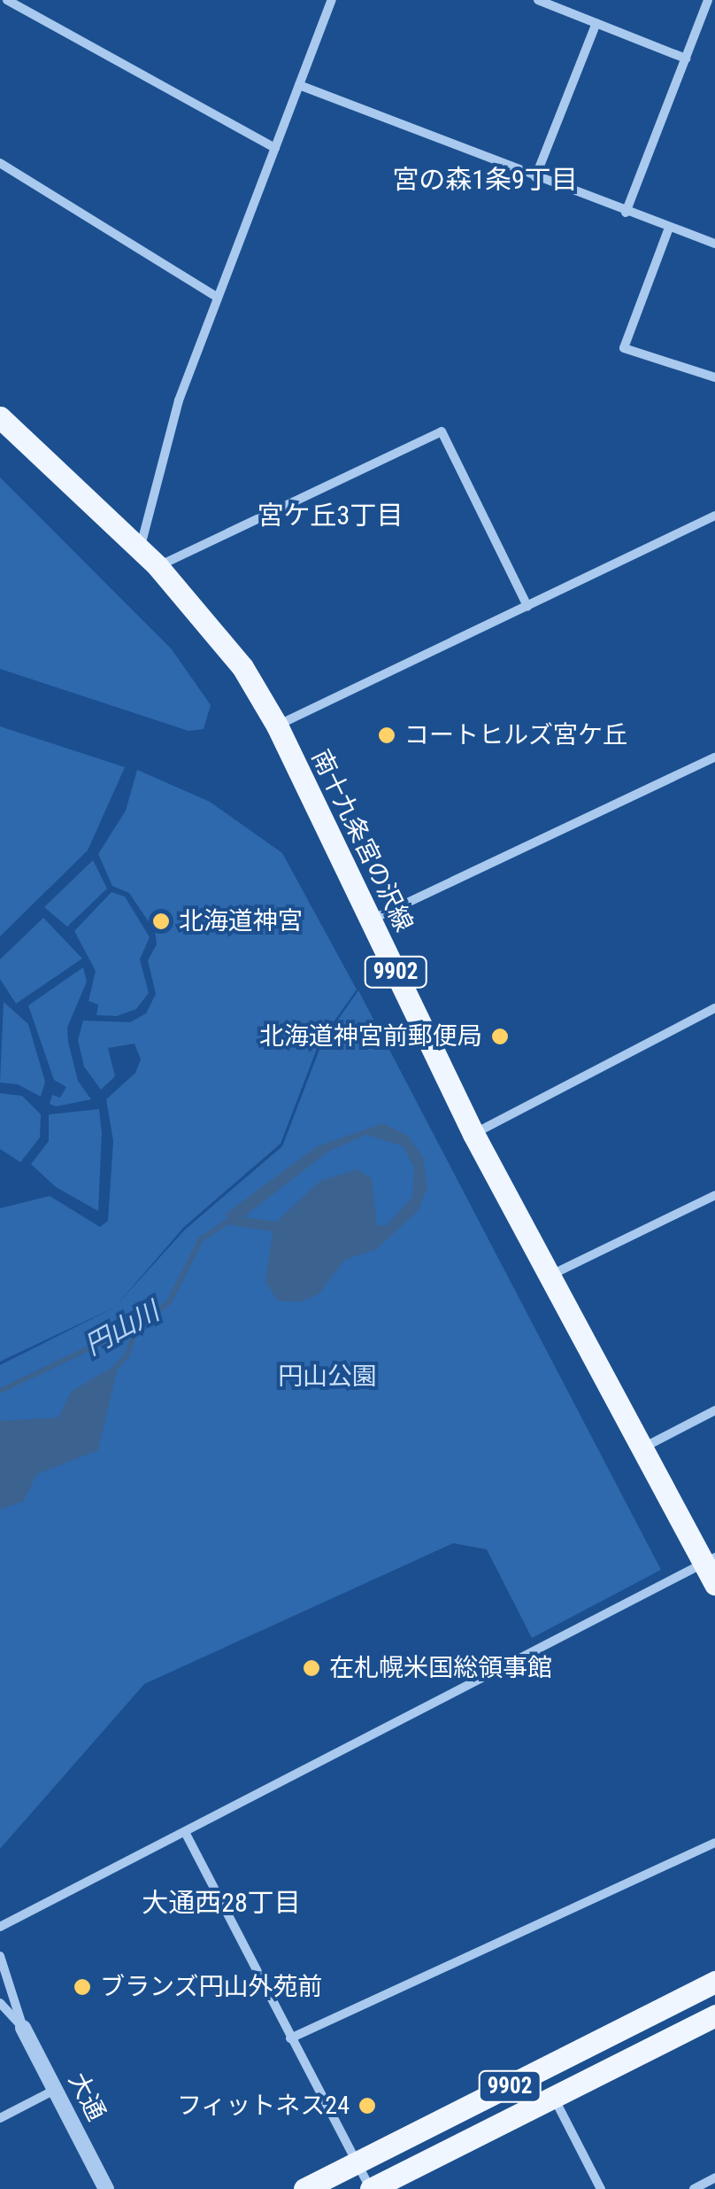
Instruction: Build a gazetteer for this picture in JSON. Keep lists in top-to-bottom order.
{
  "streets": {
    "main road": ["南十九条宮の沢線", "9902"],
    "street": ["大通"]
  },
  "districts": ["宮の森1条9丁目", "宮ケ丘3丁目", "大通西28丁目"],
  "water": ["円山川"],
  "parks": ["円山公園"],
  "places": [
    "コートヒルズ宮ケ丘",
    "北海道神宮",
    "北海道神宮前郵便局",
    "在札幌米国総領事館",
    "ブランズ円山外苑前",
    "フィットネス24"
  ]
}
